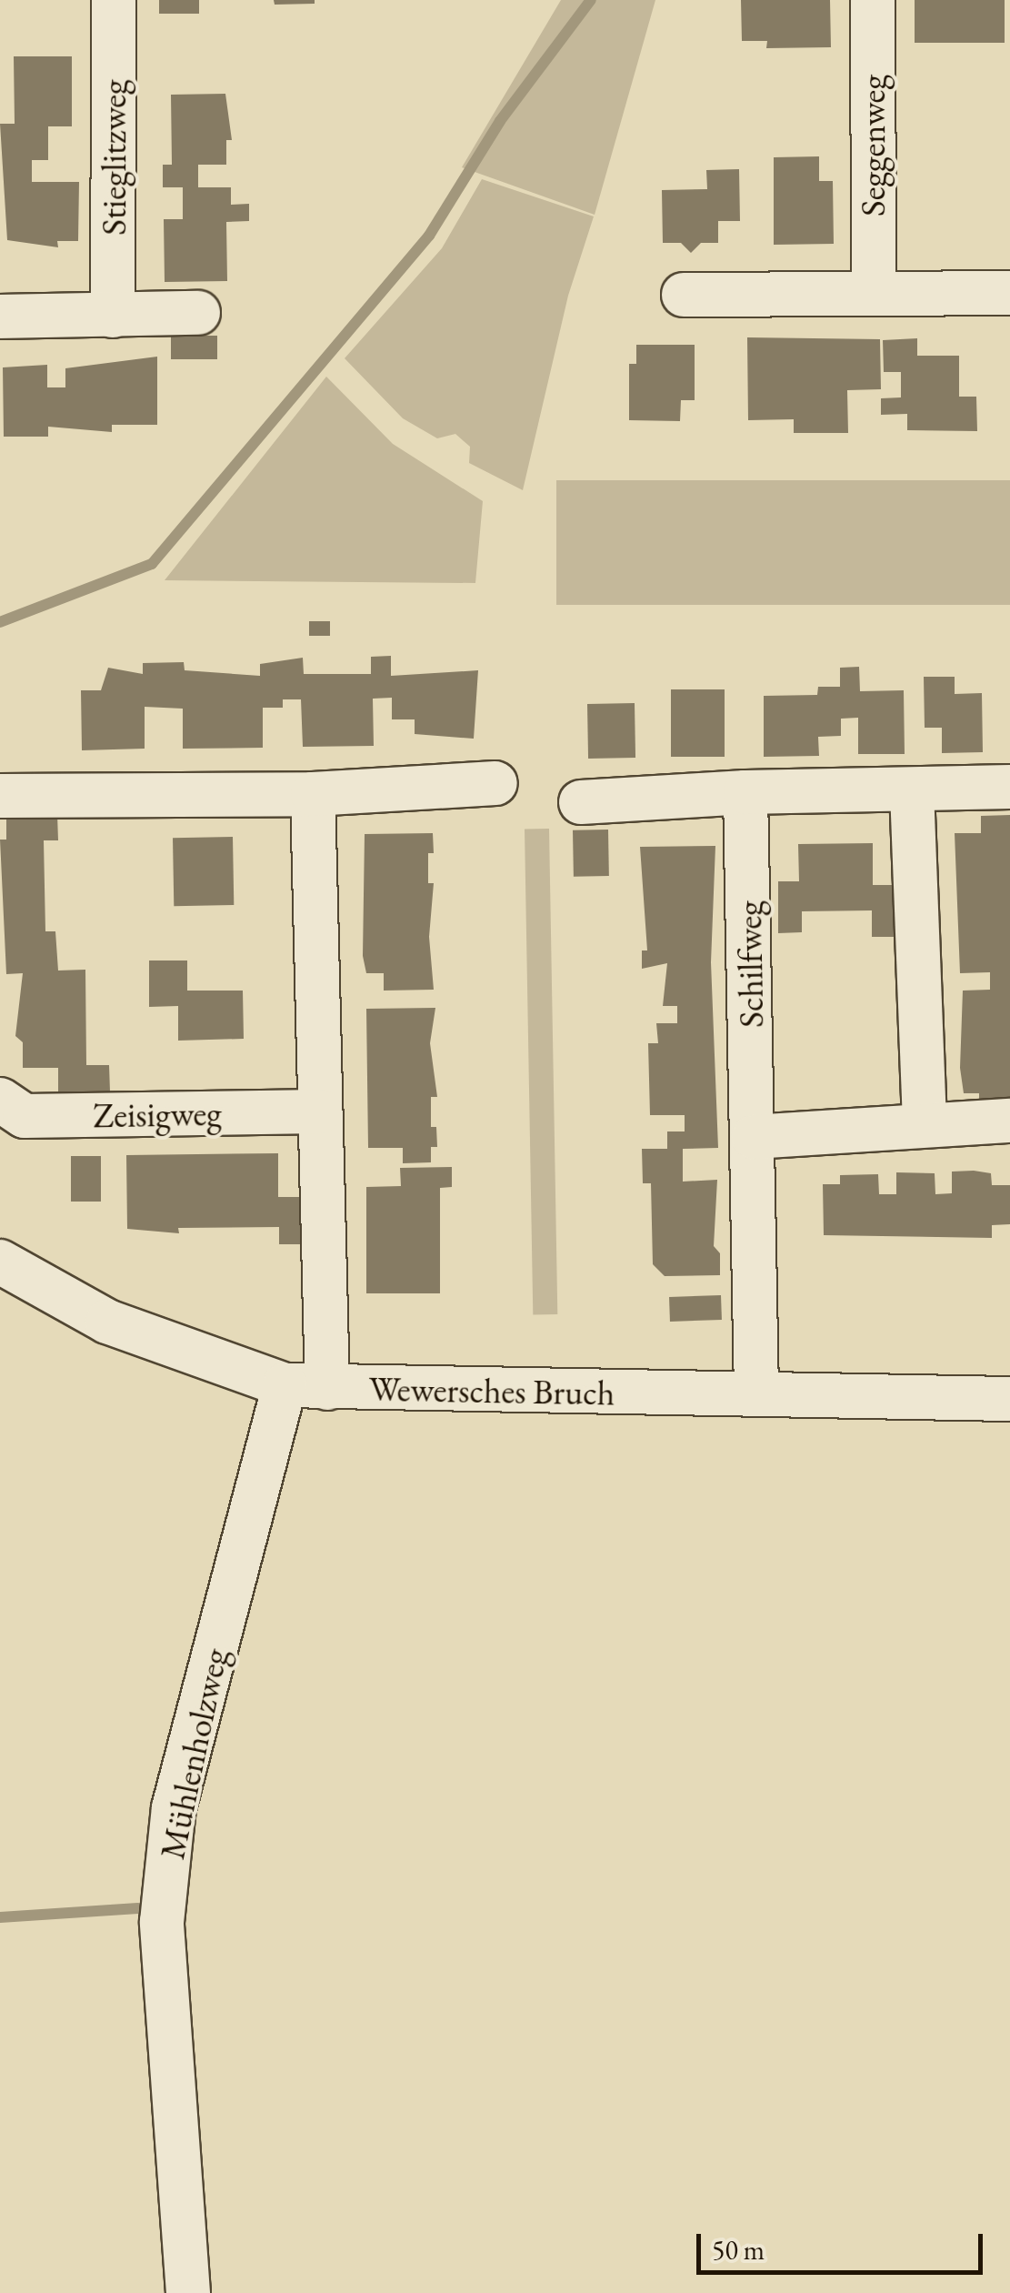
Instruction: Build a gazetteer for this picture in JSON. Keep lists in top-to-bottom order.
{
  "streets": {
    "street": [
      "Seggenweg",
      "Stieglitzweg",
      "Schilfweg",
      "Zeisigweg",
      "Wewersches Bruch",
      "Mühlenholzweg"
    ]
  },
  "crossings": [
    ["Schilfweg", "Wewersches Bruch"],
    ["Wewersches Bruch", "Mühlenholzweg"]
  ],
  "scale_bar": "50 m"
}
